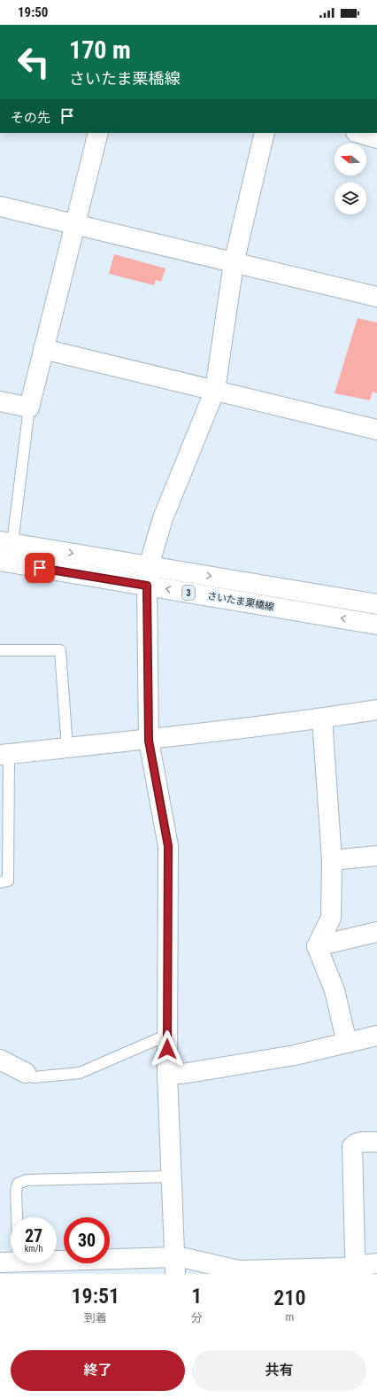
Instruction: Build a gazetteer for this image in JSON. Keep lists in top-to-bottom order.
{
  "streets": {
    "street": ["3", "さいたま栗橋線"]
  },
  "north": "left",
  "page": {
    "status": "19:50",
    "turn": ["170 m", "さいたま栗橋線"],
    "then": "その先",
    "speed": "27 km/h",
    "limit": "30",
    "eta": [
      "19:51",
      "到着",
      "1",
      "分",
      "210",
      "m"
    ],
    "buttons": ["終了", "共有"]
  }
}
